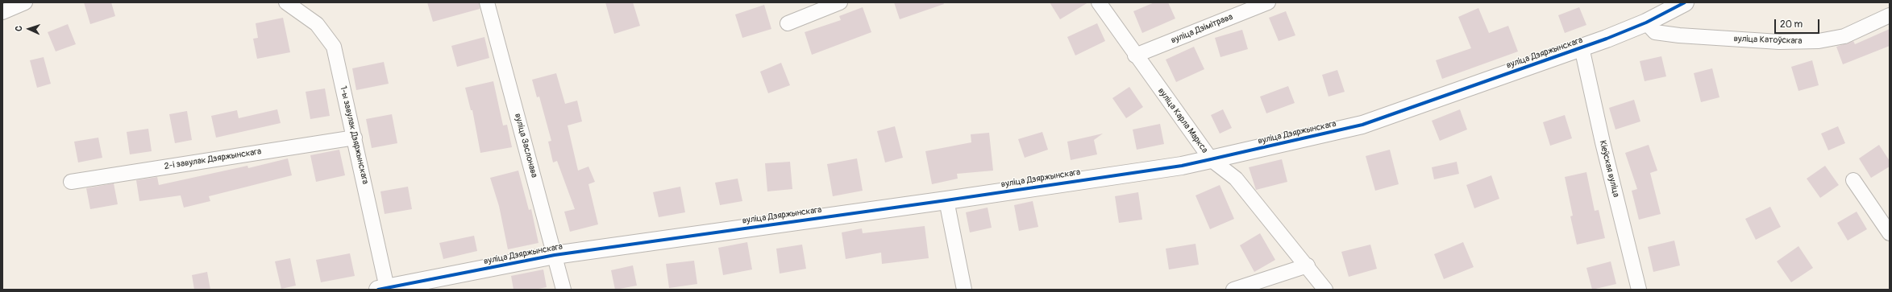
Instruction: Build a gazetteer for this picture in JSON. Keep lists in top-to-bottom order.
{
  "streets": {
    "street": [
      "вуліца Дзімітрава",
      "вуліца Катоўскага",
      "вуліца Дзяржынскага",
      "вуліца Карла Маркса",
      "1-ы завулак Дзяржынскага",
      "вуліца Заслонава",
      "2-і завулак Дзяржынскага",
      "Кіеўская вуліца"
    ]
  },
  "crossings": [
    ["вуліца Дзімітрава", "вуліца Карла Маркса"],
    ["вуліца Катоўскага", "вуліца Дзяржынскага"],
    ["вуліца Дзяржынскага", "вуліца Карла Маркса"],
    ["вуліца Дзяржынскага", "1-ы завулак Дзяржынскага"],
    ["вуліца Дзяржынскага", "вуліца Заслонава"],
    ["вуліца Дзяржынскага", "Кіеўская вуліца"],
    ["1-ы завулак Дзяржынскага", "2-і завулак Дзяржынскага"]
  ],
  "scale_bar": "20 m",
  "north": "left"
}
